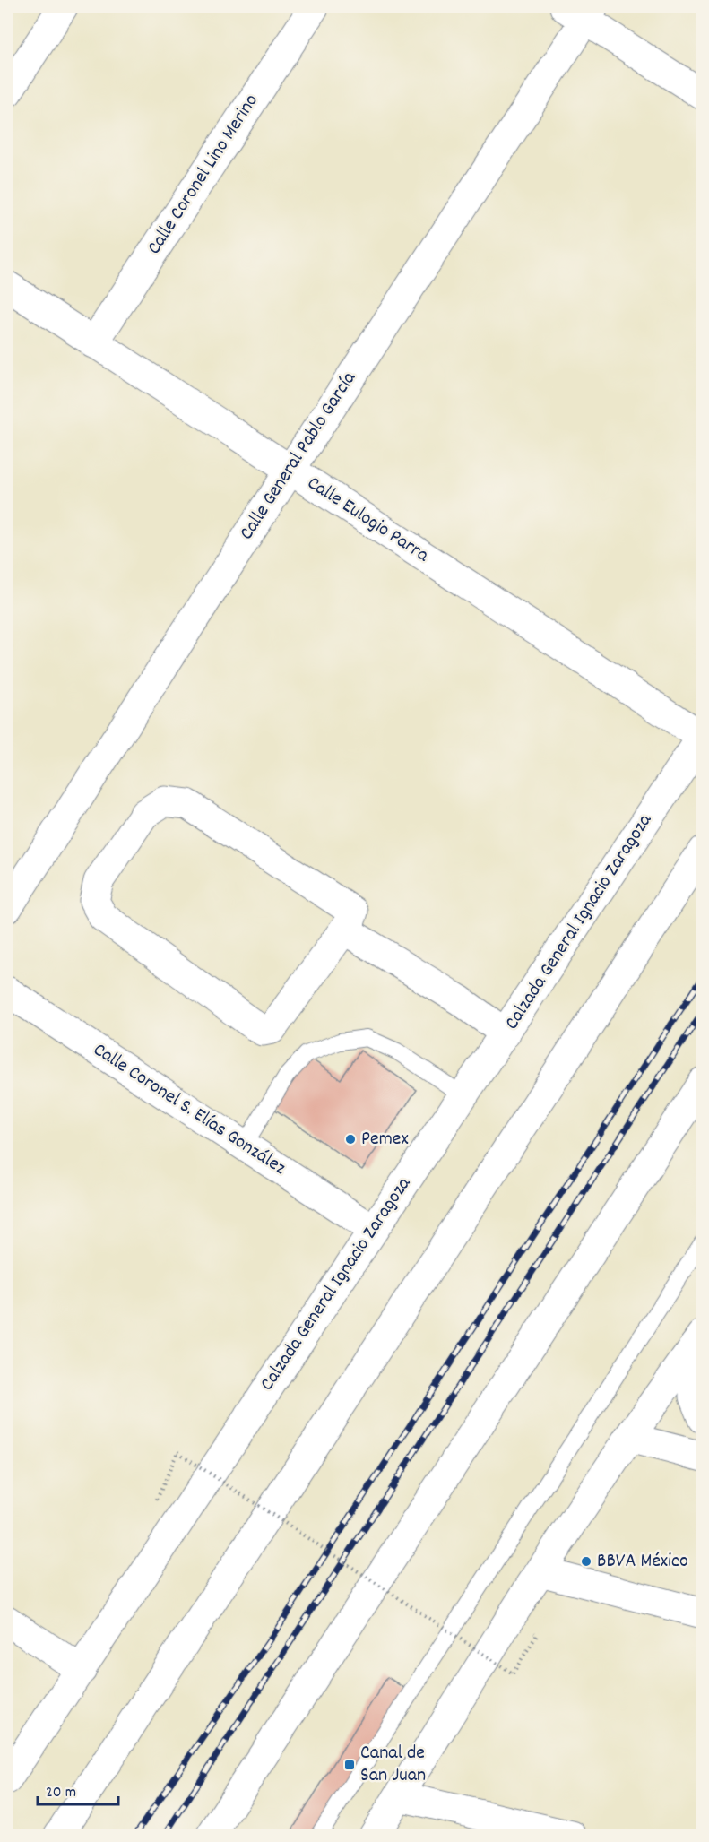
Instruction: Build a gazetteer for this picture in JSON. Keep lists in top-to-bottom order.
{
  "streets": {
    "main road": [
      "Calle Coronel Lino Merino",
      "Calle General Pablo García",
      "Calle Eulogio Parra",
      "Calzada General Ignacio Zaragoza",
      "Calle Coronel S. Elías González"
    ]
  },
  "crossings": [
    ["Calle Coronel Lino Merino", "Calle Eulogio Parra"],
    ["Calle General Pablo García", "Calle Eulogio Parra"],
    ["Calle Eulogio Parra", "Calzada General Ignacio Zaragoza"],
    ["Calzada General Ignacio Zaragoza", "Calle Coronel S. Elías González"]
  ],
  "places": {
    "other": ["Pemex", "BBVA México"],
    "transit": ["Canal de San Juan"]
  },
  "scale_bar": "20 m"
}
